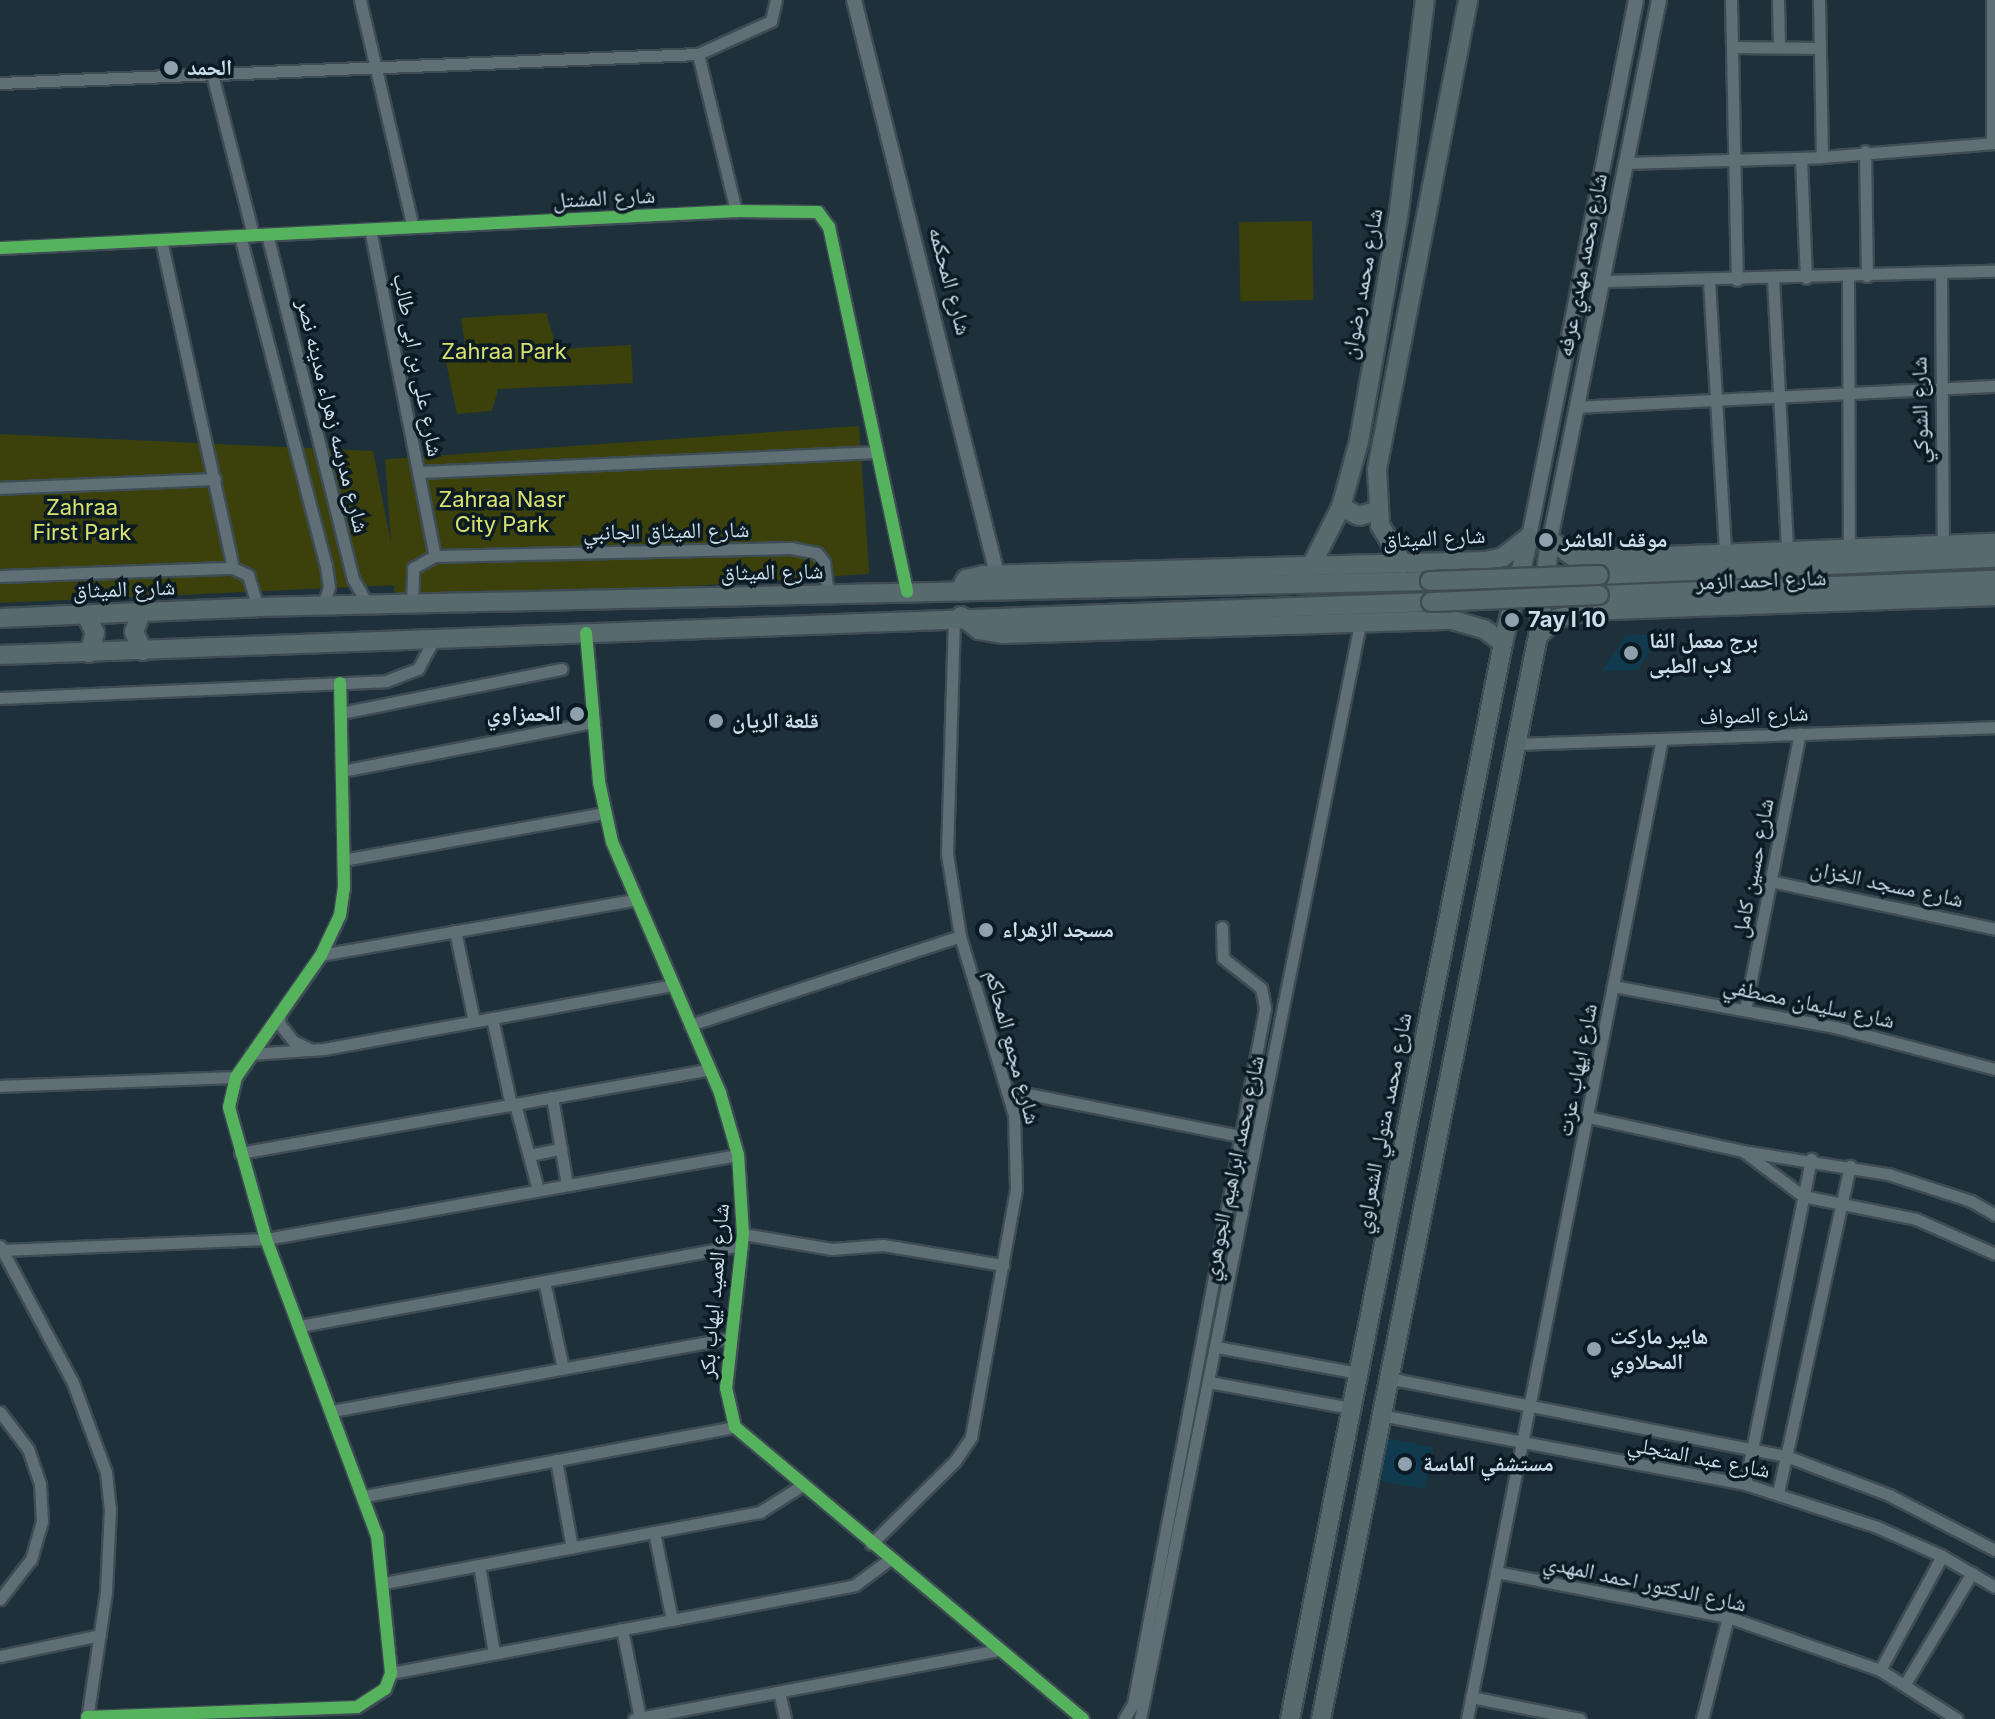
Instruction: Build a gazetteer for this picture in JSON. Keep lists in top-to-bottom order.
{
  "streets": {
    "main road": [
      "شارع محمد رضوان",
      "شارع الميثاق",
      "شارع احمد الزمر",
      "شارع محمد متولي الشعراوي"
    ],
    "street": [
      "شارع المشتل",
      "شارع محمد مهدي عرفه",
      "شارع المحكمه",
      "شارع على بن ابى طالب",
      "شارع الشوكي",
      "شارع مدرسه زهراء مدينه نصر",
      "شارع الميثاق الجانبي",
      "شارع الصواف",
      "شارع حسين كامل",
      "شارع مسجد الخزان",
      "شارع سليمان مصطفي",
      "شارع مجمع المحاكم",
      "شارع ايهاب عزت",
      "شارع محمد ابراهيم الجوهري",
      "شارع العميد ايهاب بكر",
      "شارع عبد المتجلي",
      "شارع الدكتور احمد المهدي"
    ]
  },
  "crossings": [
    ["شارع المشتل", "شارع على بن ابى طالب"],
    ["شارع المشتل", "شارع مدرسه زهراء مدينه نصر"],
    ["شارع المشتل", "شارع الميثاق"],
    ["شارع محمد مهدي عرفه", "شارع الميثاق"],
    ["شارع محمد مهدي عرفه", "شارع احمد الزمر"],
    ["شارع محمد مهدي عرفه", "شارع محمد متولي الشعراوي"],
    ["شارع المحكمه", "شارع الميثاق"],
    ["شارع محمد رضوان", "شارع الميثاق"],
    ["شارع على بن ابى طالب", "شارع الميثاق الجانبي"],
    ["شارع الشوكي", "شارع احمد الزمر"],
    ["شارع مدرسه زهراء مدينه نصر", "شارع الميثاق"],
    ["شارع الميثاق الجانبي", "شارع الميثاق"],
    ["شارع الميثاق", "شارع محمد متولي الشعراوي"],
    ["شارع الصواف", "شارع حسين كامل"],
    ["شارع الصواف", "شارع ايهاب عزت"],
    ["شارع حسين كامل", "شارع مسجد الخزان"],
    ["شارع حسين كامل", "شارع سليمان مصطفي"],
    ["شارع سليمان مصطفي", "شارع ايهاب عزت"],
    ["شارع ايهاب عزت", "شارع عبد المتجلي"],
    ["شارع ايهاب عزت", "شارع الدكتور احمد المهدي"]
  ],
  "parks": ["Zahraa Park", "Zahraa Nasr City Park", "Zahraa First Park"],
  "places": [
    "الحمد",
    "موقف العاشر",
    "7ay l 10",
    "برج معمل الفا لاب الطبى",
    "الحمزاوي",
    "قلعة الريان",
    "مسجد الزهراء",
    "هايبر ماركت المحلاوي",
    "مستشفي الماسة"
  ]
}
